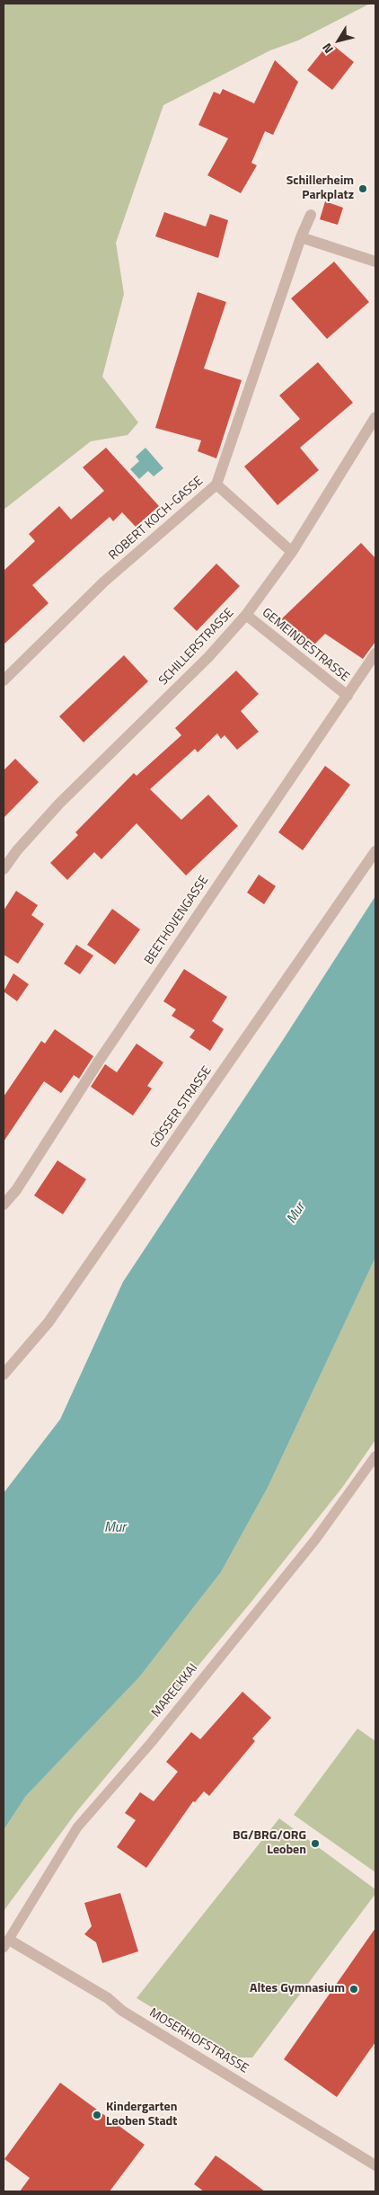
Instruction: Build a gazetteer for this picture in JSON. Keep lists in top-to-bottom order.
{
  "streets": {
    "street": [
      "ROBERT KOCH-GASSE",
      "GEMEINDESTRASSE",
      "SCHILLERSTRASSE",
      "BEETHOVENGASSE",
      "GÖSSER STRASSE",
      "MOSERHOFSTRASSE"
    ],
    "lane": ["MARECKKAI"]
  },
  "crossings": [
    ["GEMEINDESTRASSE", "SCHILLERSTRASSE"],
    ["GEMEINDESTRASSE", "BEETHOVENGASSE"],
    ["MARECKKAI", "MOSERHOFSTRASSE"]
  ],
  "water": ["Mur"],
  "places": [
    "Schillerheim Parkplatz",
    "BG/BRG/ORG Leoben",
    "Altes Gymnasium",
    "Kindergarten Leoben Stadt"
  ],
  "north": "bottom left"
}
